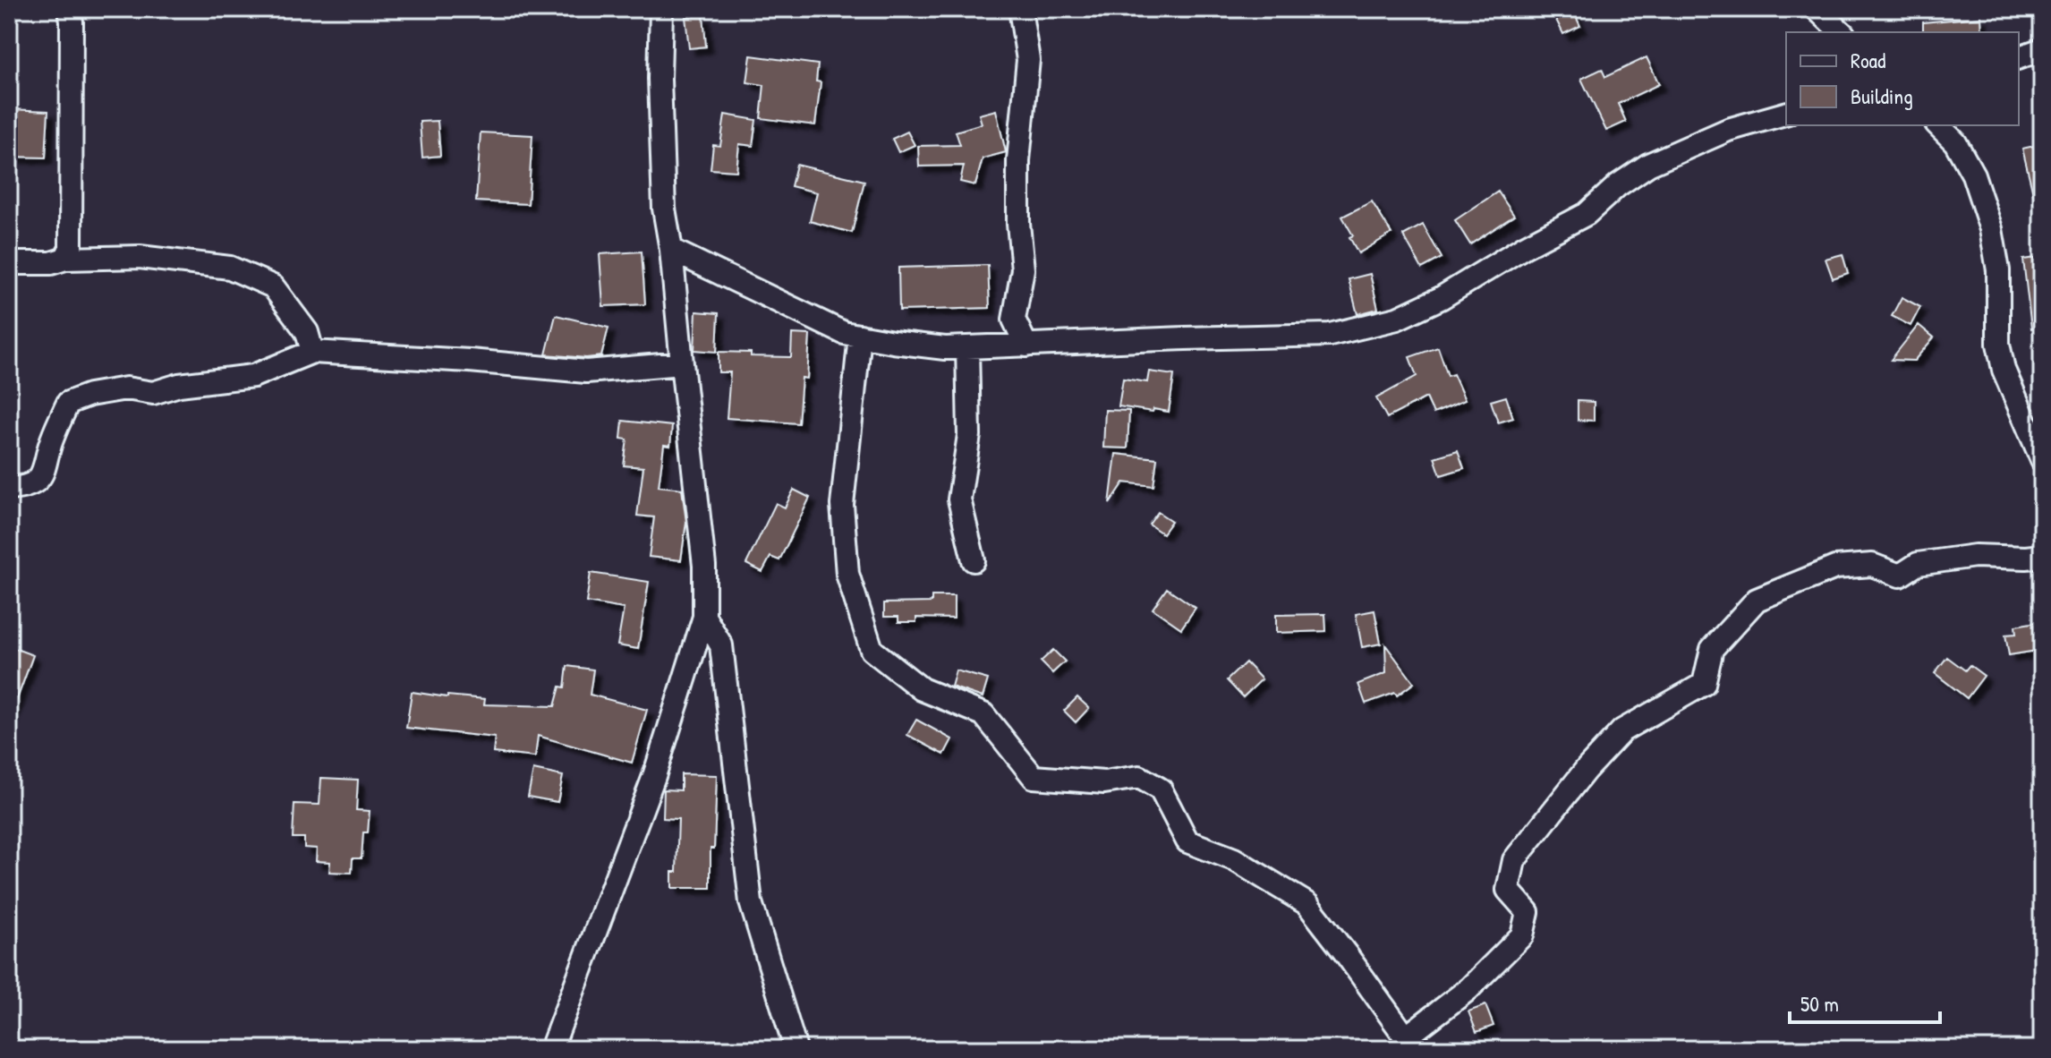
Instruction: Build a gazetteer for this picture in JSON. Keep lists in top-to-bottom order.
{
  "legend": ["Road", "Building"],
  "scale_bar": "50 m"
}
